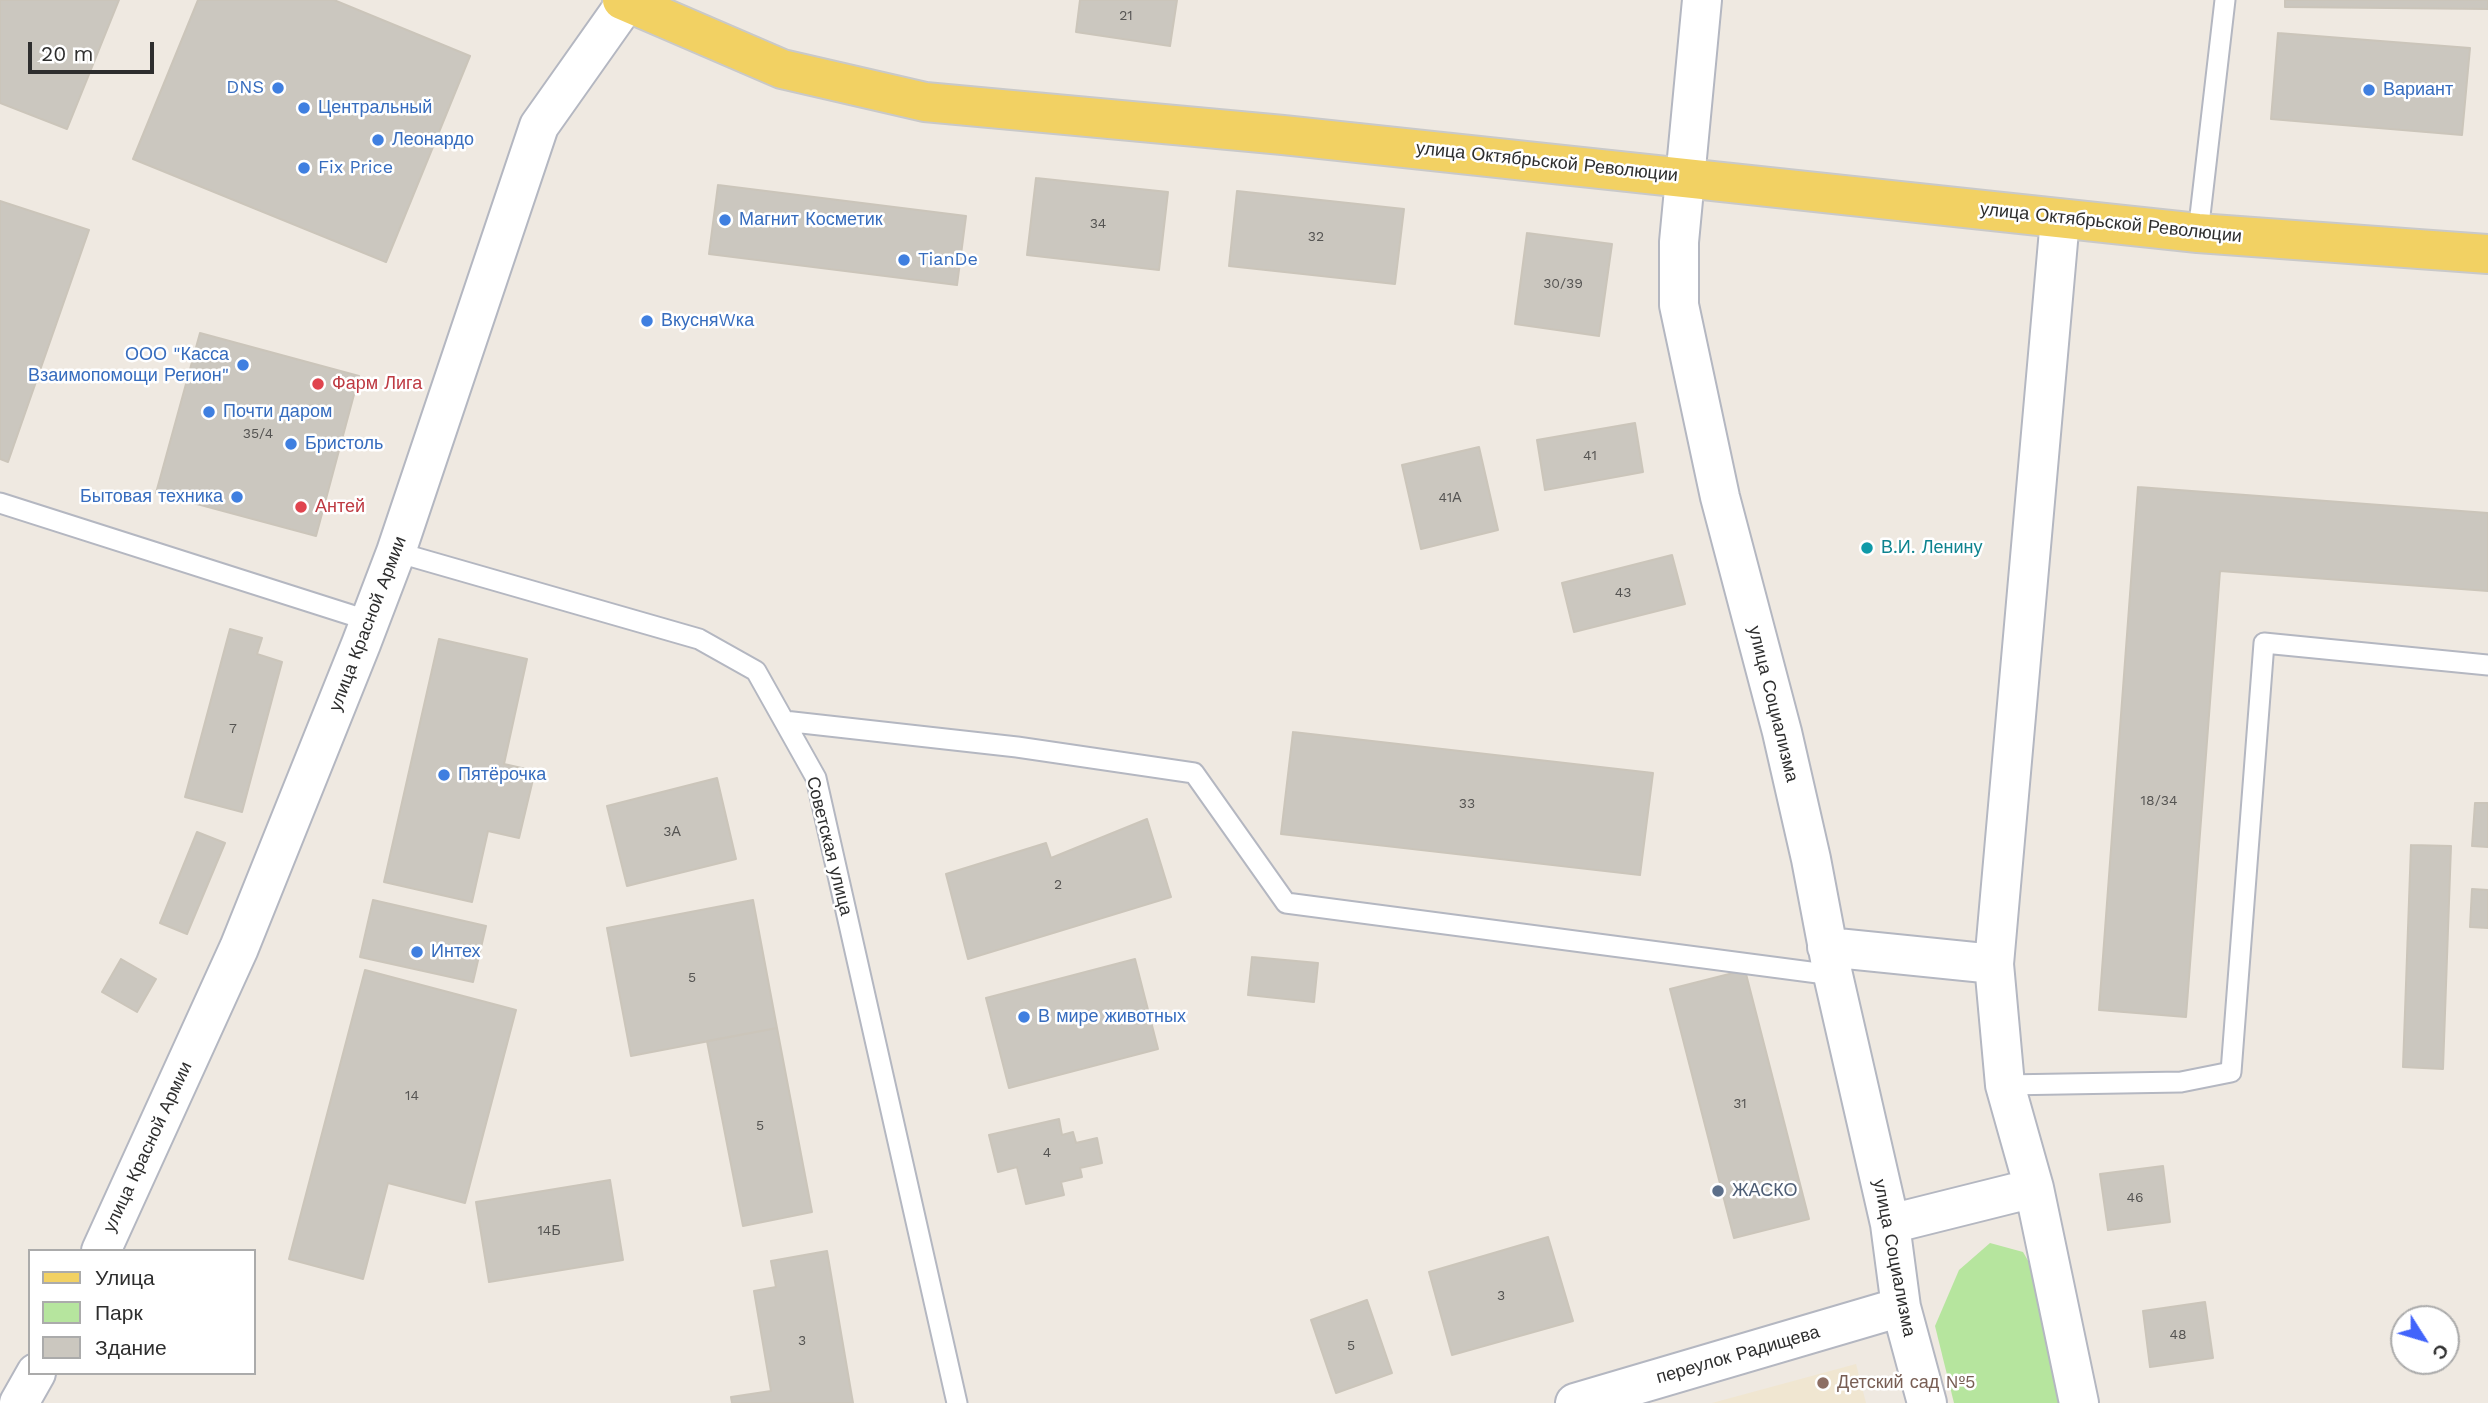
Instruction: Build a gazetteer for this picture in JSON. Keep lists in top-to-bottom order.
{
  "streets": {
    "main road": ["улица Октябрьской Революции"],
    "street": ["улица Красной Армии", "улица Социализма", "переулок Радищева"],
    "lane": ["Советская улица"]
  },
  "crossings": [
    ["улица Октябрьской Революции", "улица Красной Армии"],
    ["улица Октябрьской Революции", "улица Социализма"],
    ["улица Красной Армии", "Советская улица"],
    ["улица Социализма", "переулок Радищева"]
  ],
  "places": [
    "DNS",
    "Вариант",
    "Центральный",
    "Леонардо",
    "Fix Price",
    "Магнит Косметик",
    "TianDe",
    "ВкусняWка",
    "ООО \"Касса Взаимопомощи Регион\"",
    "Фарм Лига",
    "Почти даром",
    "Бристоль",
    "Бытовая техника",
    "Антей",
    "В.И. Ленину",
    "Пятёрочка",
    "Интех",
    "В мире животных",
    "ЖАСКО",
    "Детский сад №5"
  ],
  "house_numbers": [
    "21",
    "34",
    "32",
    "30/39",
    "35/4",
    "41",
    "41А",
    "43",
    "7",
    "18/34",
    "33",
    "3А",
    "2",
    "5",
    "14",
    "31",
    "5",
    "4",
    "46",
    "14Б",
    "3",
    "48",
    "3",
    "5"
  ],
  "legend": ["Улица", "Парк", "Здание"],
  "scale_bar": "20 m",
  "north": "bottom right"
}
